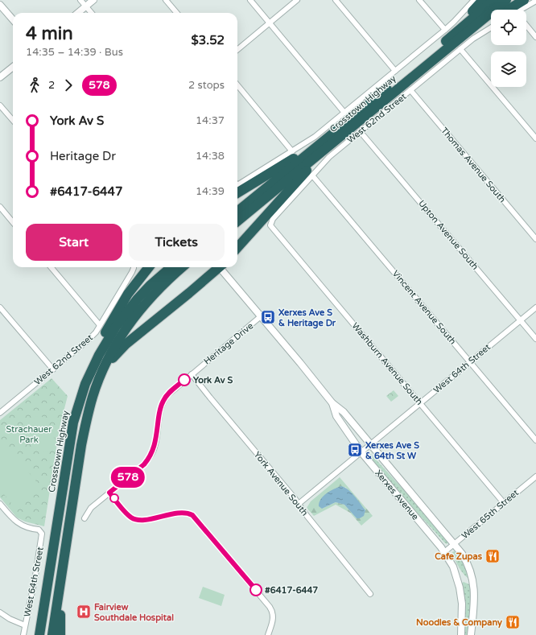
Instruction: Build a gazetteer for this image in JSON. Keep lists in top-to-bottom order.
{
  "streets": {
    "highway": ["Crosstown Highway"],
    "street": [
      "West 62nd Street",
      "Thomas Avenue South",
      "Upton Avenue South",
      "Vincent Avenue South",
      "Heritage Drive",
      "Washburn Avenue South",
      "West 64th Street",
      "York Avenue South",
      "Xerxes Avenue",
      "West 65th Street"
    ]
  },
  "crossings": [
    ["West 62nd Street", "Thomas Avenue South"],
    ["West 62nd Street", "Upton Avenue South"],
    ["West 62nd Street", "Vincent Avenue South"],
    ["West 62nd Street", "Washburn Avenue South"],
    ["Upton Avenue South", "West 64th Street"],
    ["Vincent Avenue South", "West 64th Street"],
    ["Heritage Drive", "York Avenue South"],
    ["Heritage Drive", "Xerxes Avenue"],
    ["Washburn Avenue South", "West 64th Street"],
    ["Washburn Avenue South", "West 65th Street"],
    ["West 64th Street", "York Avenue South"],
    ["West 64th Street", "Xerxes Avenue"],
    ["Xerxes Avenue", "West 65th Street"]
  ],
  "parks": ["Strachauer Park"],
  "places": {
    "bus stop": ["Xerxes Ave S & Heritage Dr", "Xerxes Ave S & 64th St W"],
    "other": ["York Av S", "#6417-6447"],
    "restaurant": ["Cafe Zupas", "Noodles & Company"],
    "hospital": ["Fairview Southdale Hospital"]
  },
  "lines": ["bus line 578"],
  "page": {
    "on_map": "578",
    "heading": ["4 min", "14:35 – 14:39 · Bus", "$3.52"],
    "legs": ["2", "578", "2 stops"],
    "list": [
      {
        "name": "York Av S",
        "value": "14:37"
      },
      {
        "name": "Heritage Dr",
        "value": "14:38"
      },
      {
        "name": "#6417-6447",
        "value": "14:39"
      }
    ],
    "buttons": ["Start", "Tickets"]
  }
}
